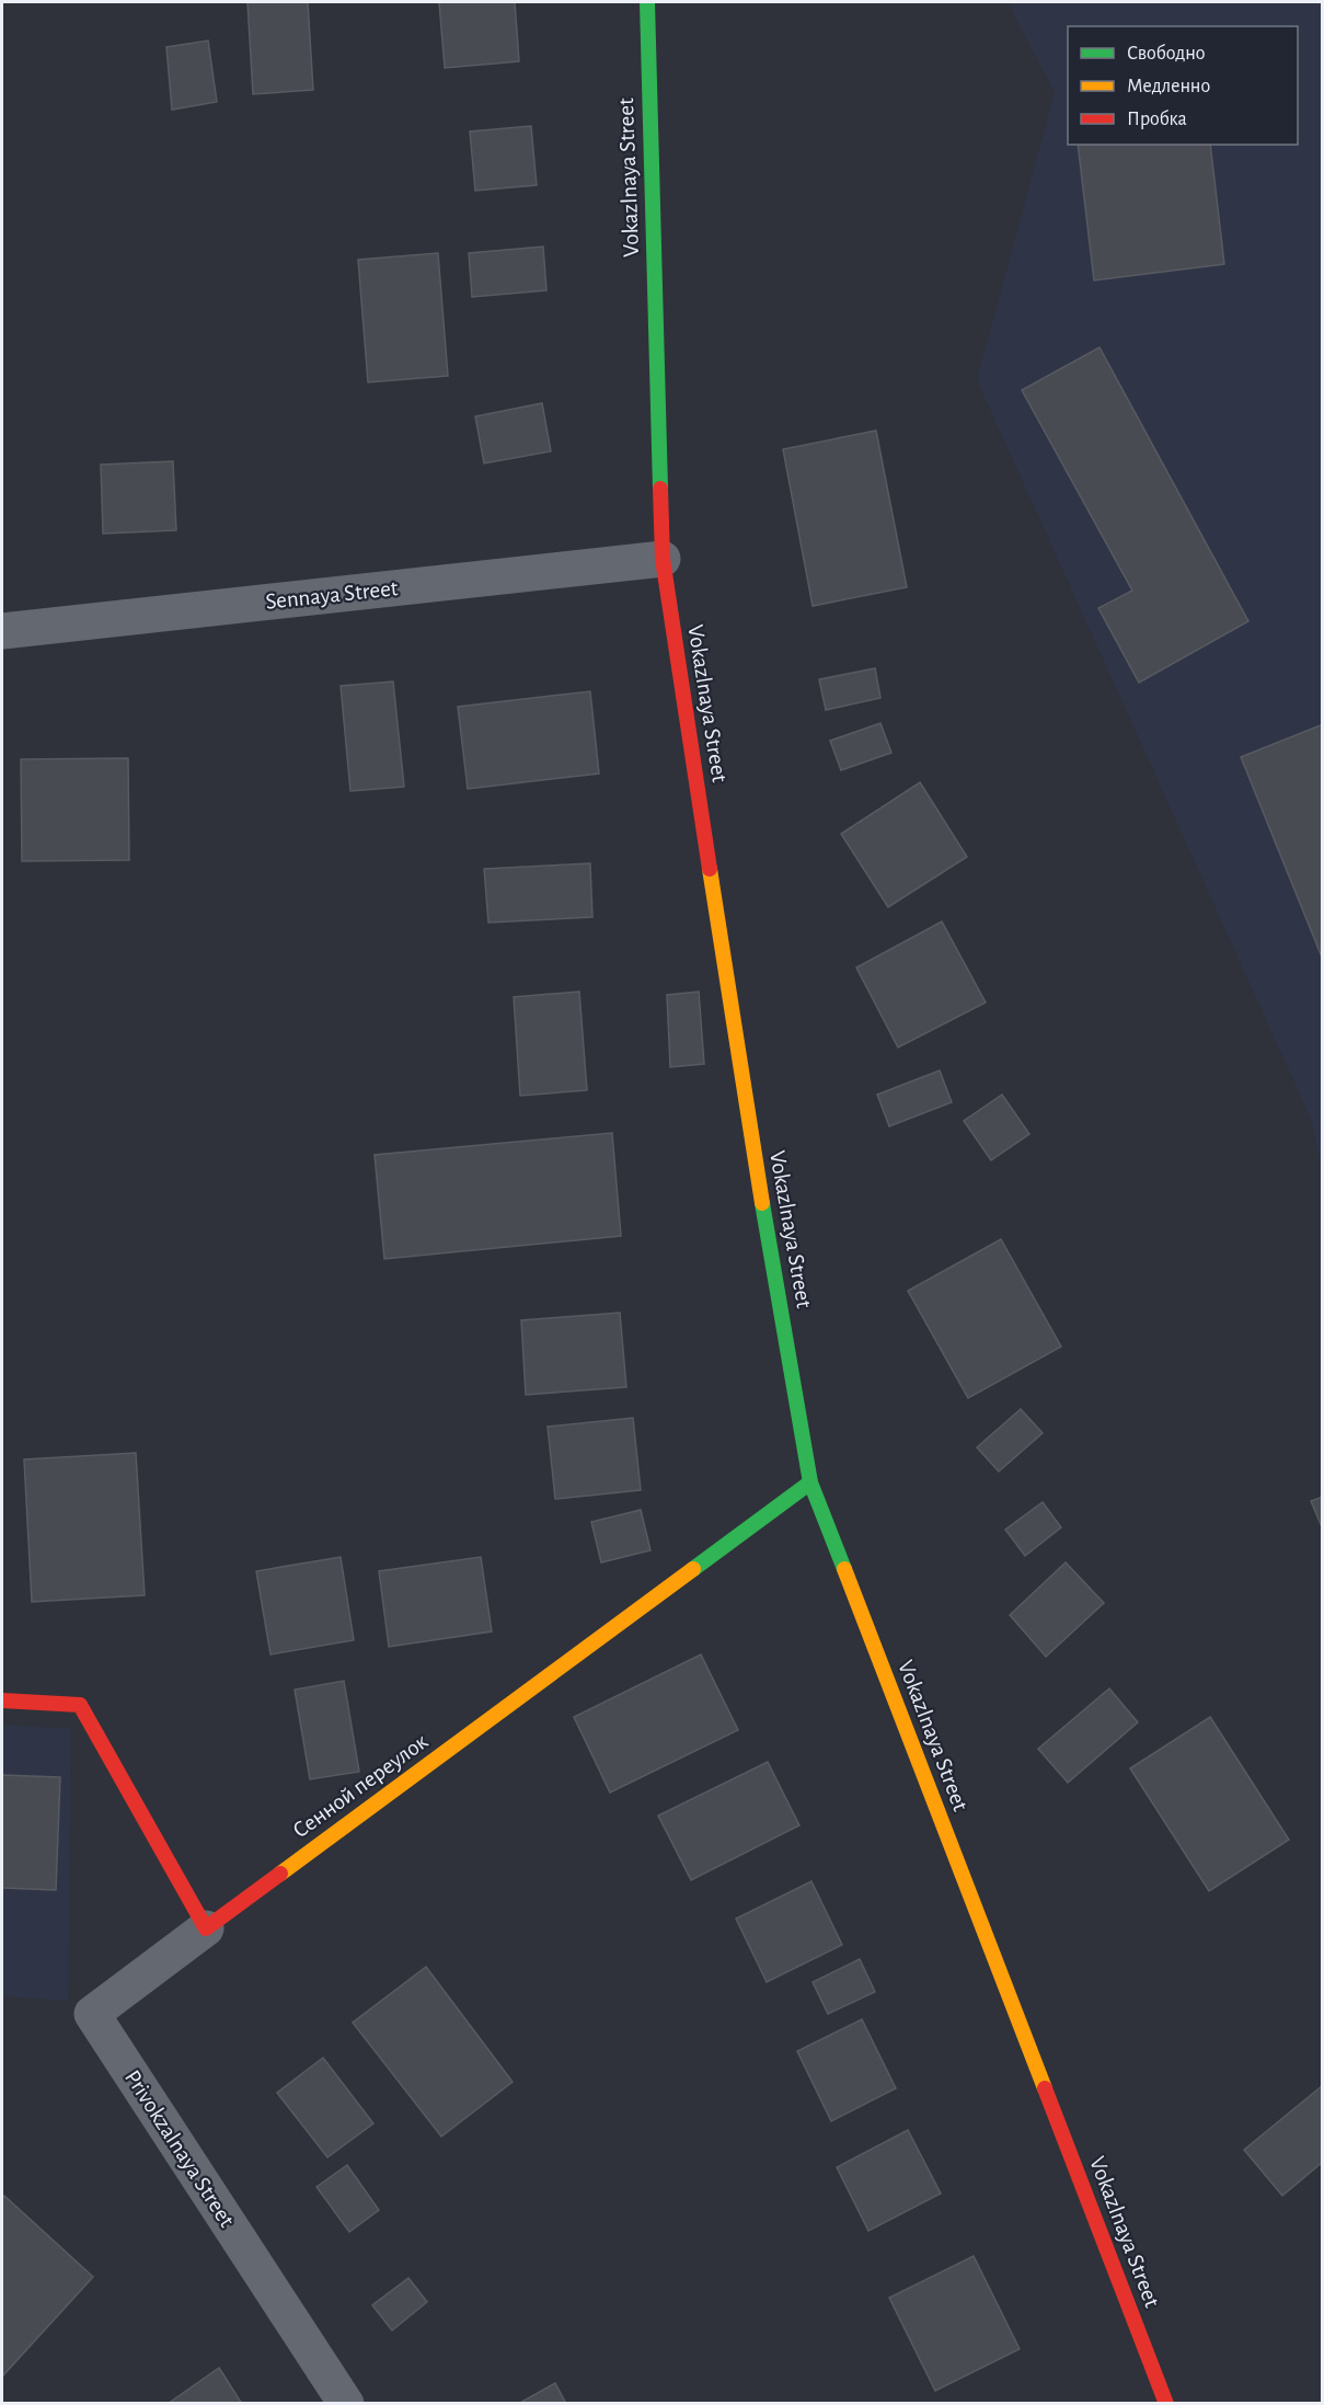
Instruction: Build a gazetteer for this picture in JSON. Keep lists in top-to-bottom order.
{
  "streets": {
    "street": [
      "Vokazlnaya Street",
      "Sennaya Street",
      "Сенной переулок",
      "Privokzalnaya Street"
    ]
  },
  "crossings": [
    ["Vokazlnaya Street", "Sennaya Street"],
    ["Vokazlnaya Street", "Сенной переулок"],
    ["Сенной переулок", "Privokzalnaya Street"]
  ],
  "legend": ["Свободно", "Медленно", "Пробка"]
}
